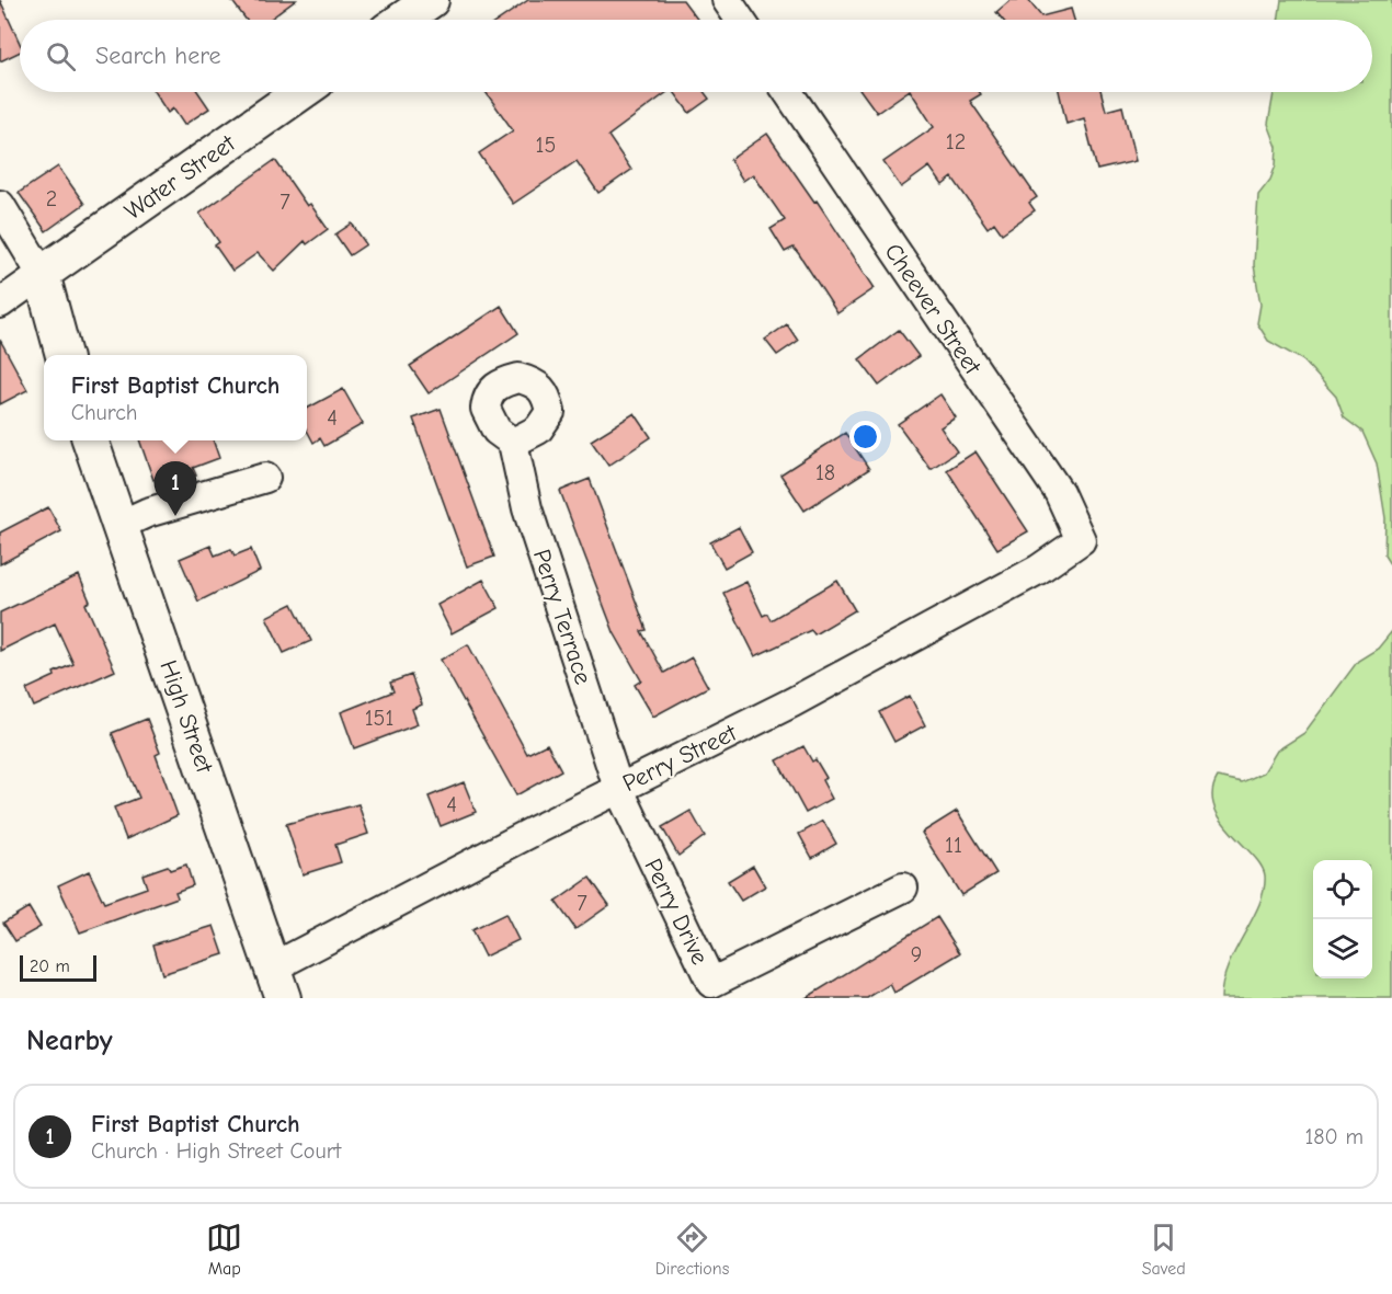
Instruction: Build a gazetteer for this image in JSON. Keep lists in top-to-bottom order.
{
  "streets": {
    "main road": ["Water Street", "High Street"],
    "street": [
      "Cheever Street",
      "Perry Terrace",
      "Perry Street",
      "Perry Drive"
    ]
  },
  "crossings": [
    ["Cheever Street", "Perry Street"],
    ["Perry Terrace", "Perry Street"],
    ["Perry Terrace", "Perry Drive"],
    ["High Street", "Perry Street"],
    ["Perry Street", "Perry Drive"]
  ],
  "house_numbers": [
    "12",
    "15",
    "2",
    "7",
    "4",
    "18",
    "151",
    "4",
    "11",
    "7",
    "9"
  ],
  "scale_bar": "20 m",
  "page": {
    "search": "Search here",
    "popup": ["First Baptist Church", "Church"],
    "pins": "1",
    "scale": "20 m",
    "heading": "Nearby",
    "list": [
      {
        "mark": "1",
        "name": "First Baptist Church",
        "note": "Church · High Street Court",
        "value": "180 m"
      }
    ],
    "nav": ["Map", "Directions", "Saved"]
  }
}
